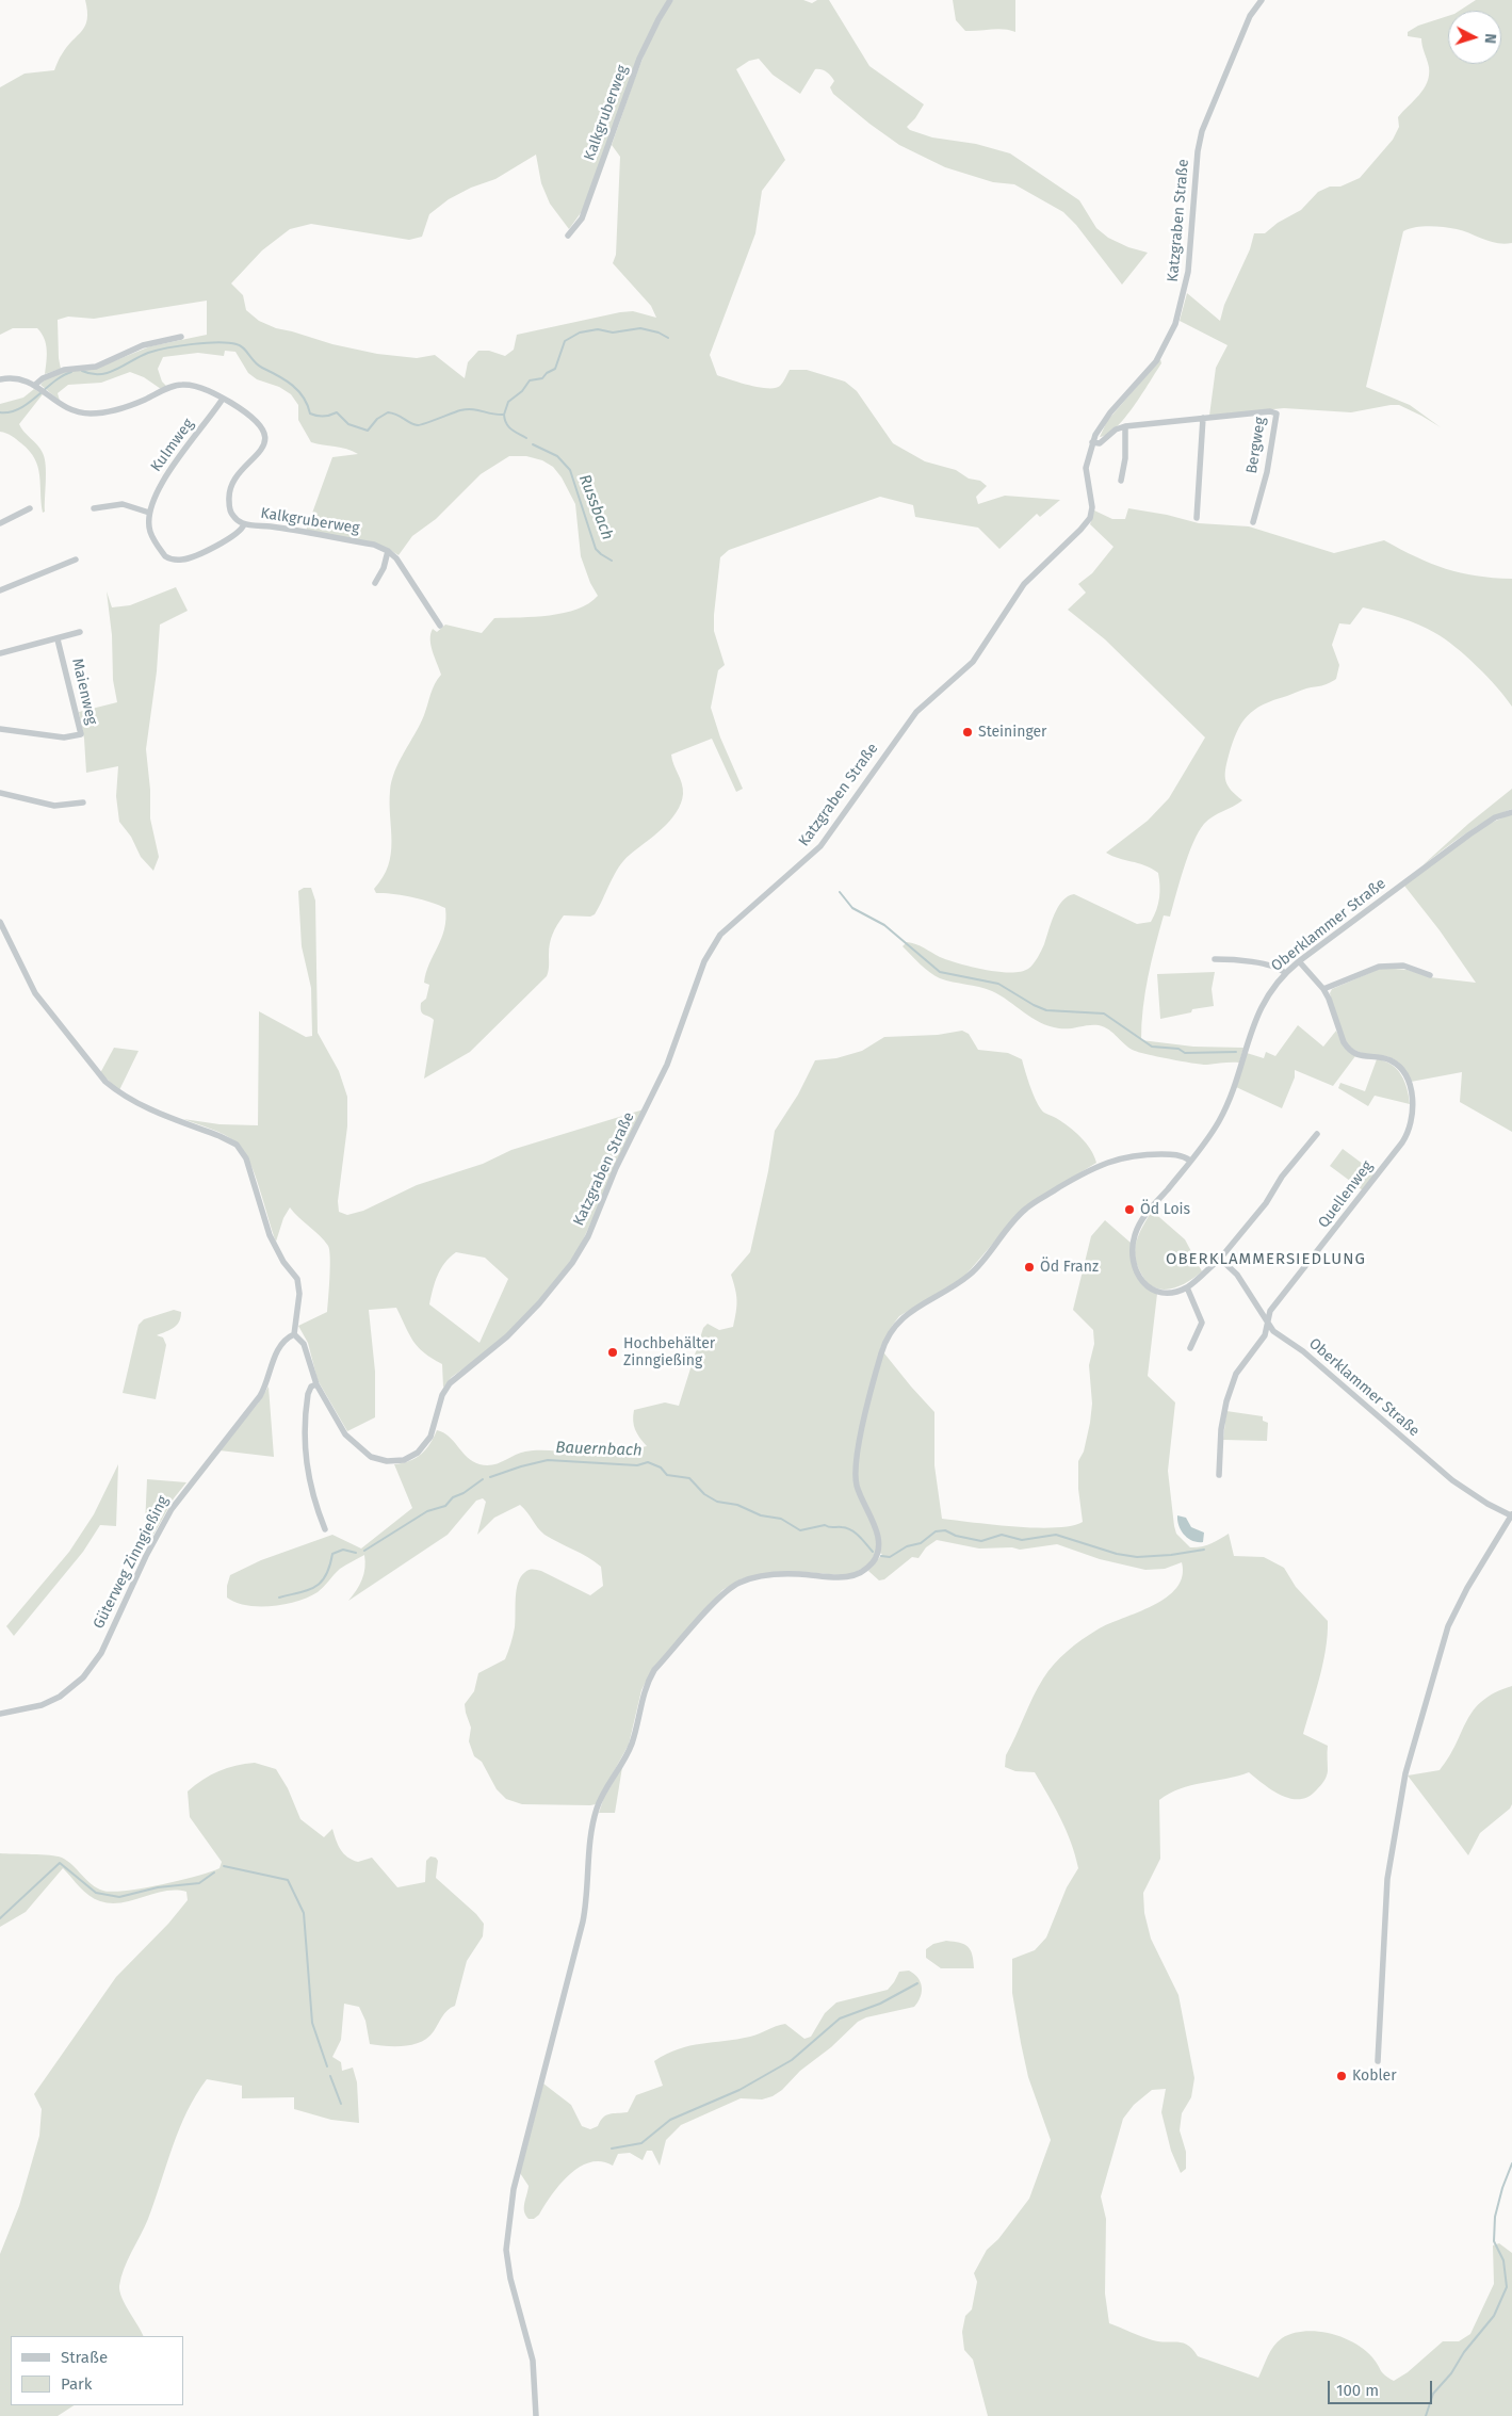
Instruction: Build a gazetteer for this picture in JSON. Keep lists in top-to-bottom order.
{
  "streets": {
    "street": [
      "Kalkgruberweg",
      "Katzgraben Straße",
      "Kulmweg",
      "Bergweg",
      "Maienweg",
      "Oberklammer Straße",
      "Quellenweg",
      "Güterweg Zinngießing"
    ]
  },
  "crossings": [
    ["Kalkgruberweg", "Kulmweg"],
    ["Katzgraben Straße", "Bergweg"],
    ["Katzgraben Straße", "Güterweg Zinngießing"],
    ["Oberklammer Straße", "Quellenweg"]
  ],
  "districts": ["OBERKLAMMERSIEDLUNG"],
  "water": ["Russbach", "Bauernbach"],
  "places": [
    "Steininger",
    "Öd Lois",
    "Öd Franz",
    "Hochbehälter Zinngießing",
    "Kobler"
  ],
  "legend": ["Straße", "Park"],
  "scale_bar": "100 m",
  "north": "right"
}
